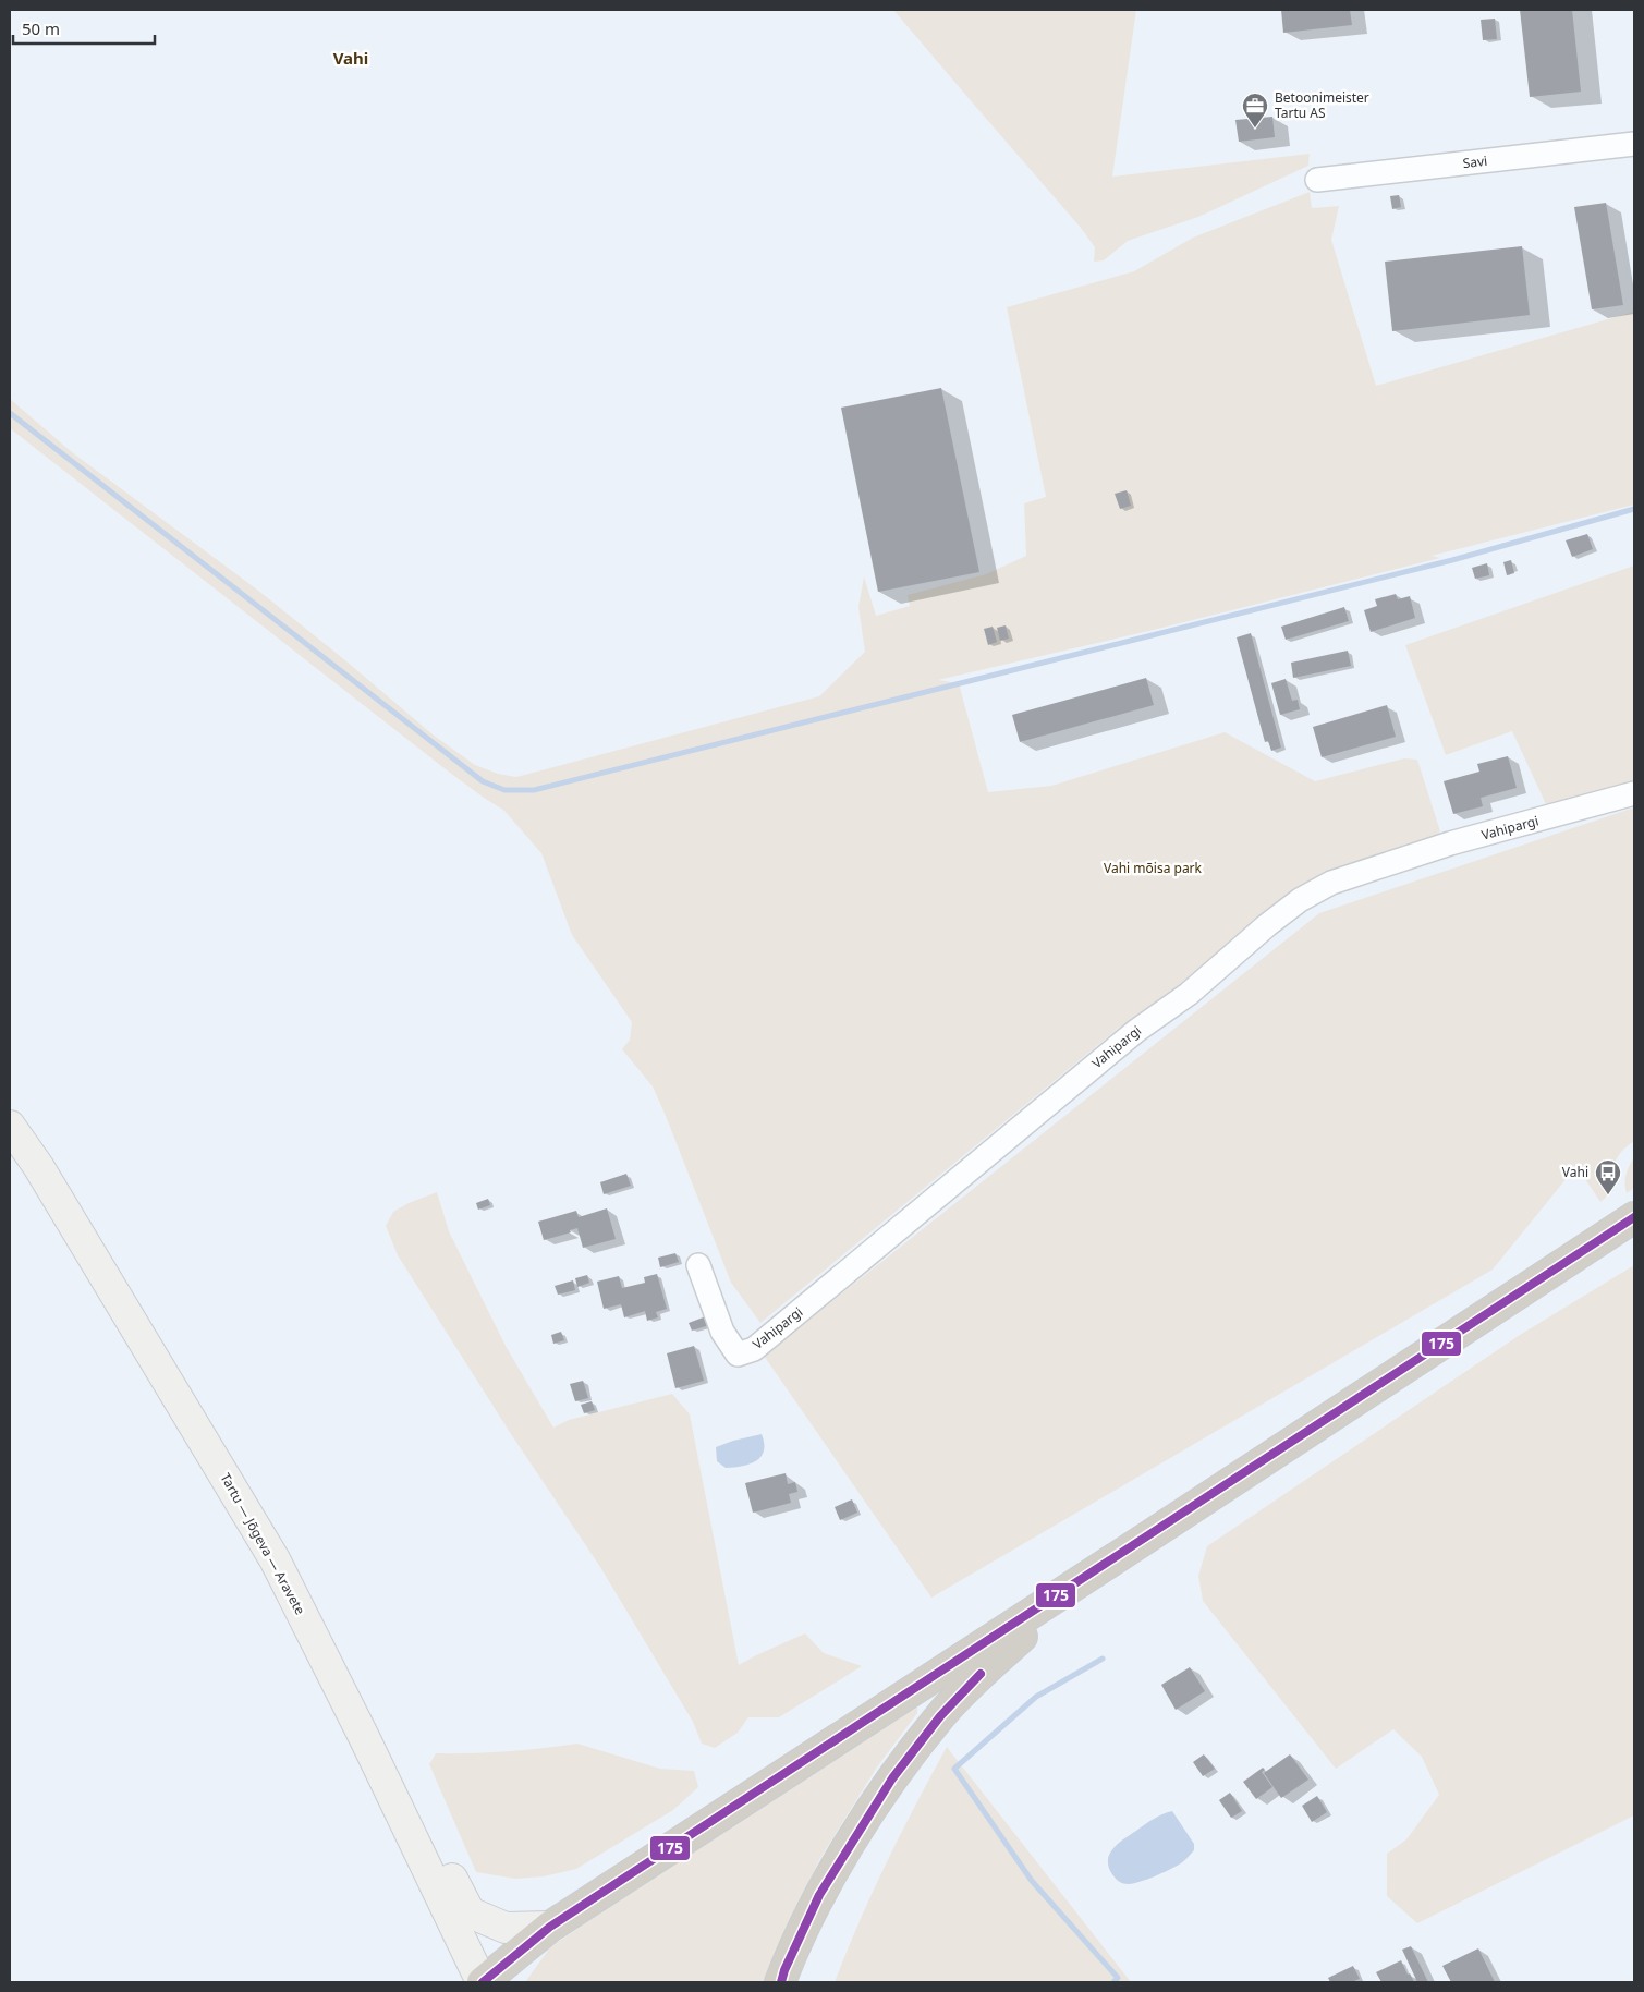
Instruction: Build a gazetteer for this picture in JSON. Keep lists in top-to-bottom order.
{
  "streets": {
    "main road": ["Tartu — Jõgeva — Aravete"],
    "street": ["Savi", "Vahipargi"]
  },
  "districts": ["Vahi"],
  "parks": ["Vahi mõisa park"],
  "places": {
    "office": ["Betoonimeister Tartu AS"],
    "bus stop": ["Vahi"]
  },
  "lines": ["transit line 175"],
  "scale_bar": "50 m"
}
